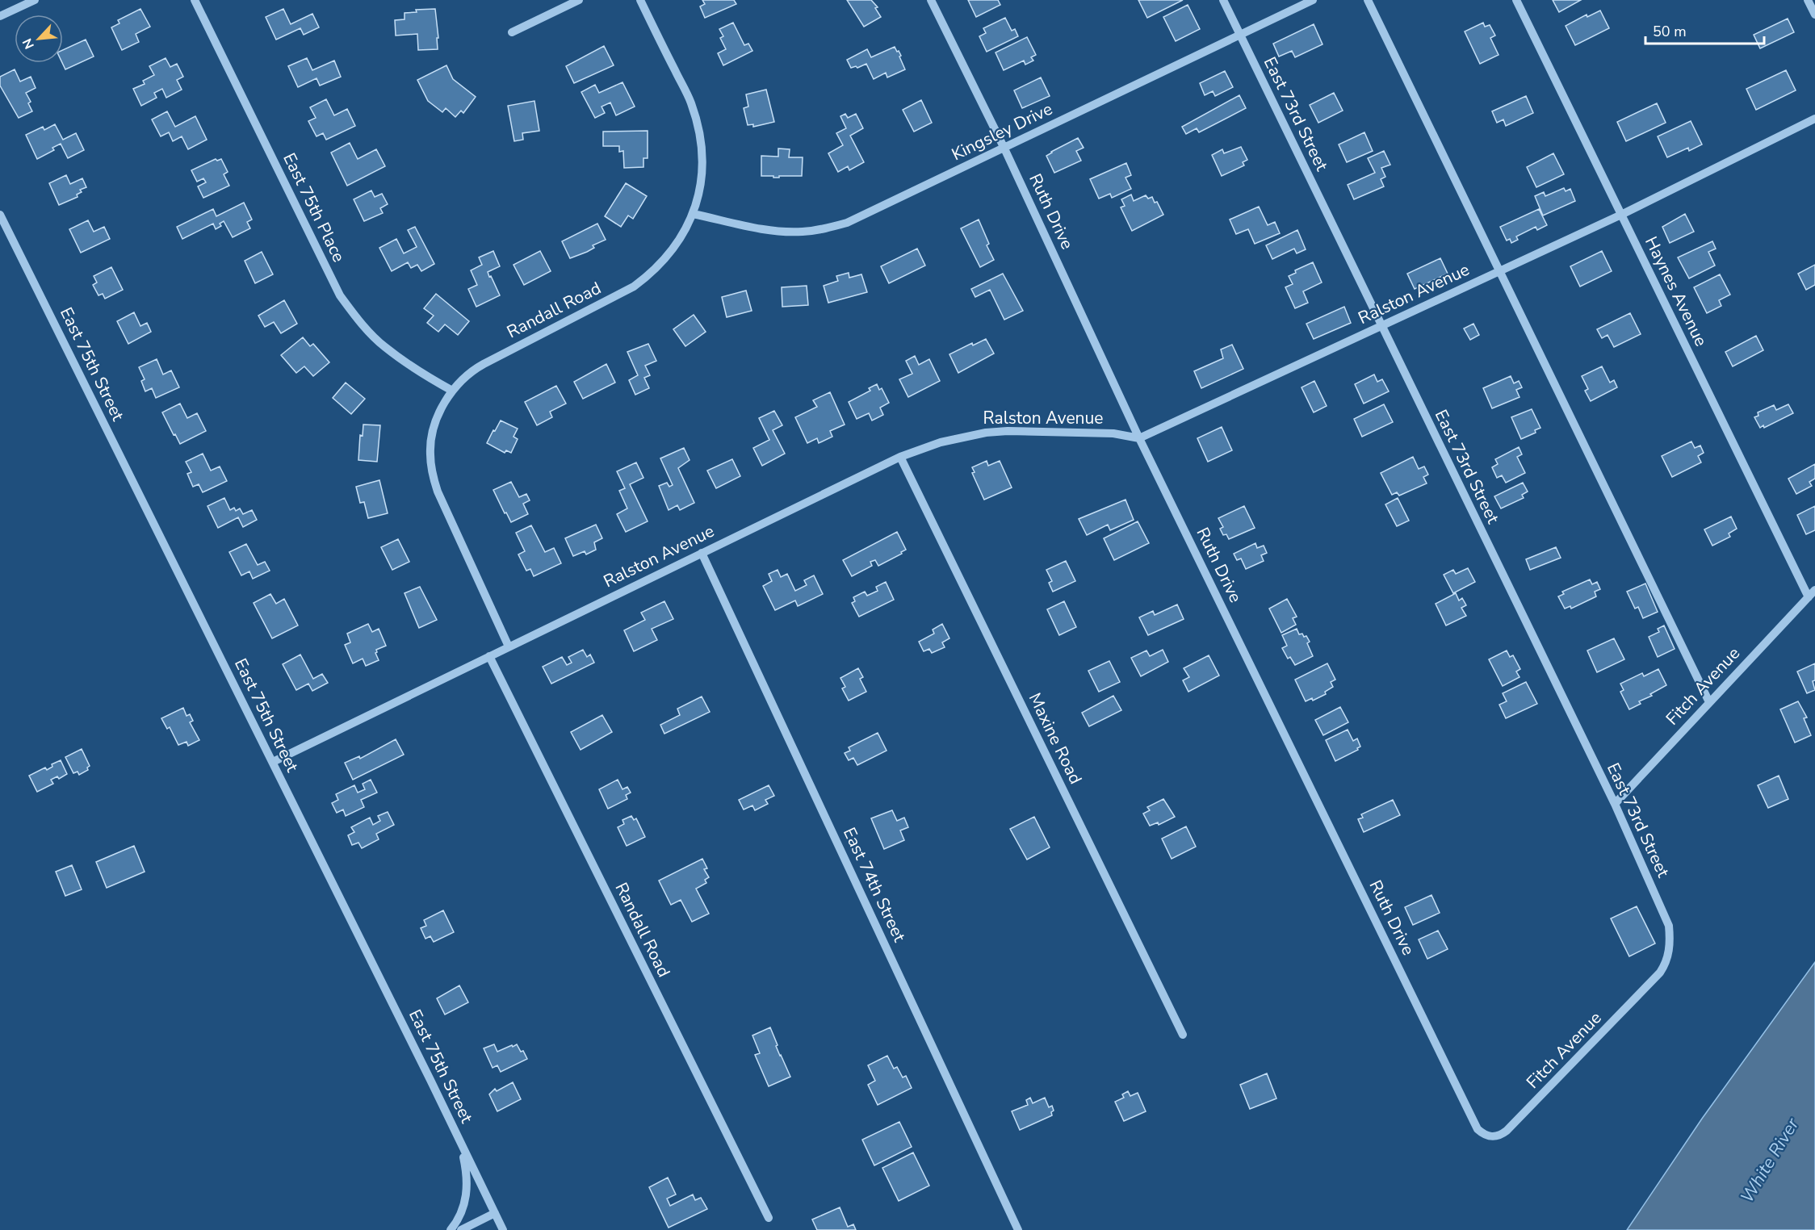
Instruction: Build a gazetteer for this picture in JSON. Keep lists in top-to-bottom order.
{
  "streets": {
    "street": [
      "East 73rd Street",
      "Kingsley Drive",
      "East 75th Place",
      "Ruth Drive",
      "Haynes Avenue",
      "Ralston Avenue",
      "Randall Road",
      "East 75th Street",
      "Fitch Avenue",
      "Maxine Road",
      "East 74th Street"
    ]
  },
  "crossings": [
    ["East 73rd Street", "Kingsley Drive"],
    ["East 73rd Street", "Ralston Avenue"],
    ["East 73rd Street", "Fitch Avenue"],
    ["Kingsley Drive", "Ruth Drive"],
    ["Kingsley Drive", "Randall Road"],
    ["East 75th Place", "Randall Road"],
    ["Ruth Drive", "Ralston Avenue"],
    ["Ruth Drive", "Fitch Avenue"],
    ["Haynes Avenue", "Ralston Avenue"],
    ["Haynes Avenue", "Fitch Avenue"],
    ["Ralston Avenue", "Randall Road"],
    ["Ralston Avenue", "East 75th Street"],
    ["Ralston Avenue", "Maxine Road"],
    ["Ralston Avenue", "East 74th Street"]
  ],
  "water": ["White River"],
  "scale_bar": "50 m",
  "north": "bottom left"
}
